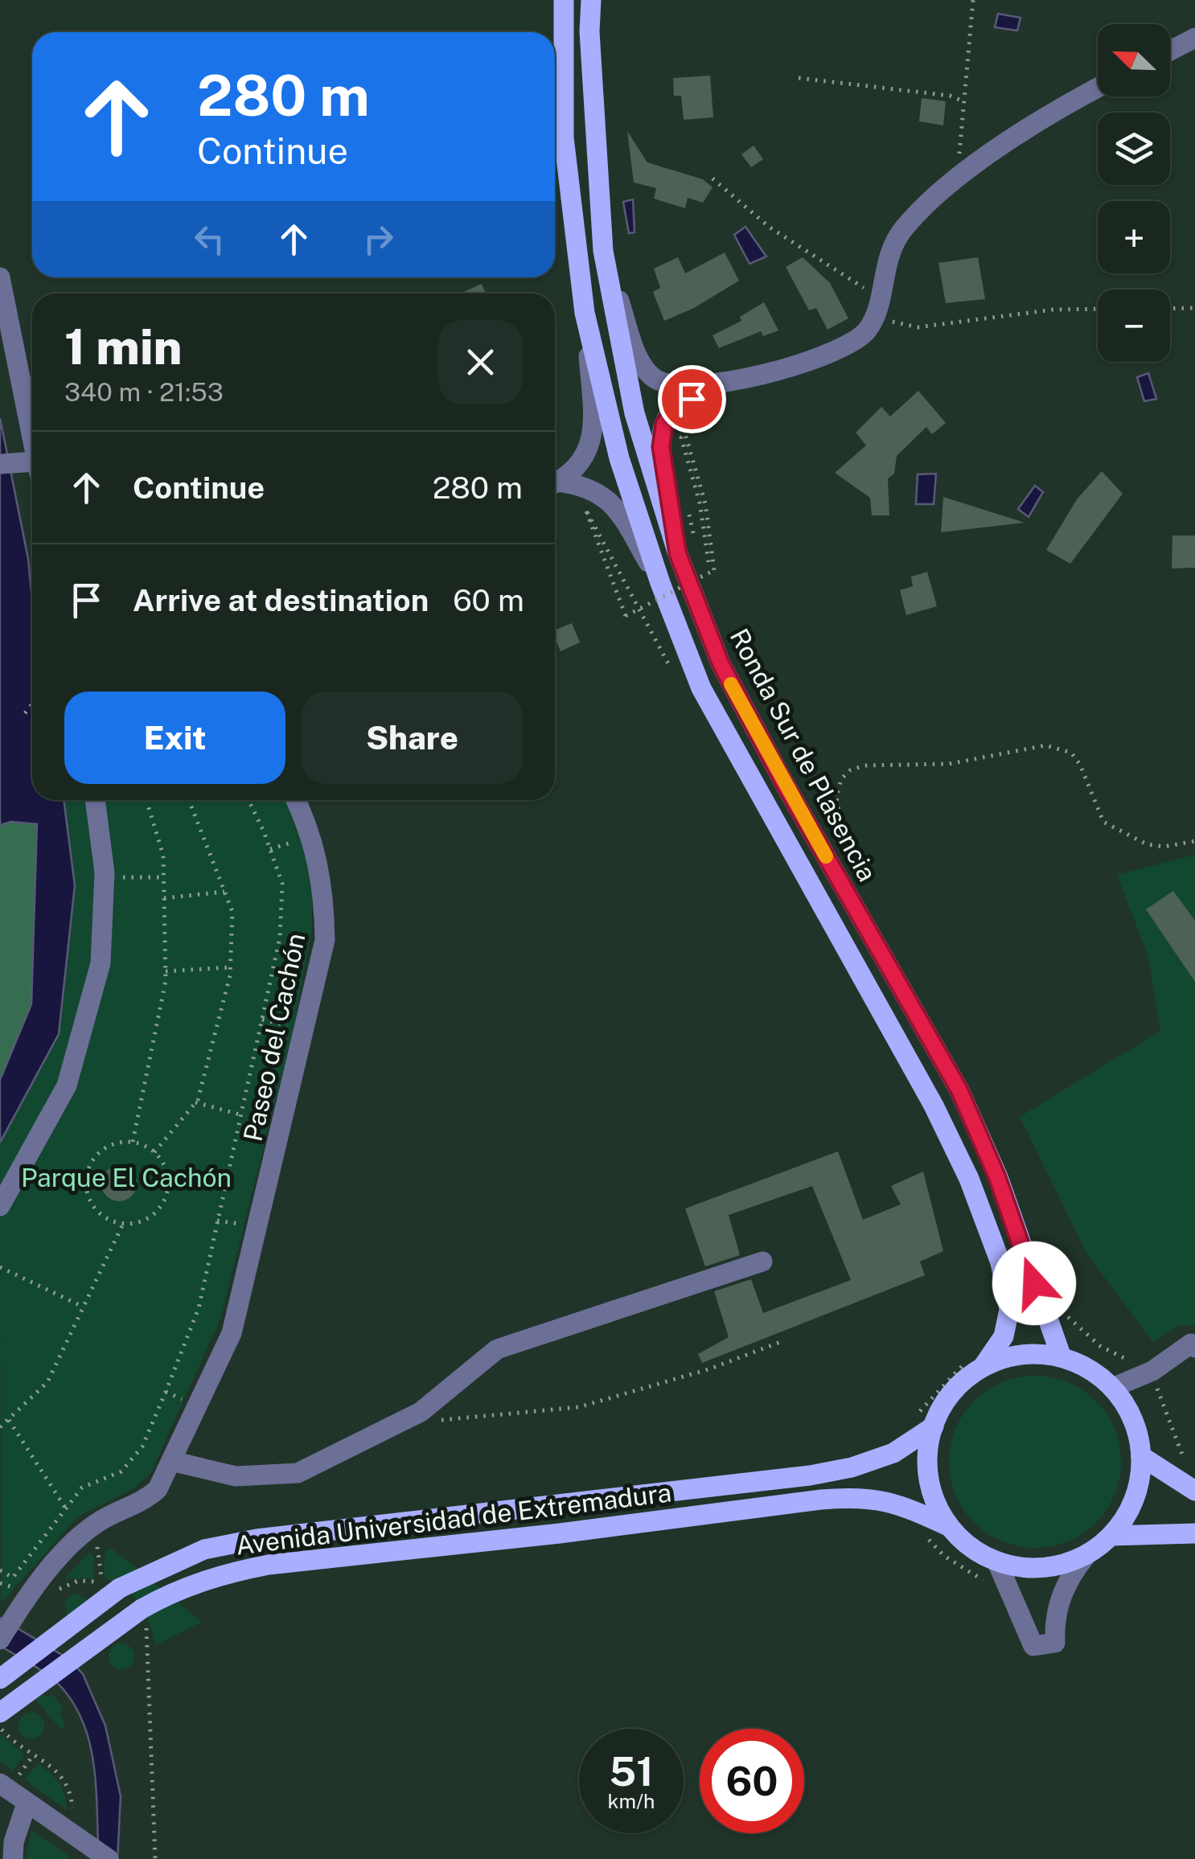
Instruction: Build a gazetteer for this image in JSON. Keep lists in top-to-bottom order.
{
  "streets": {
    "main road": ["Ronda Sur de Plasencia", "Avenida Universidad de Extremadura"],
    "street": ["Paseo del Cachón"]
  },
  "crossings": [
    ["Ronda Sur de Plasencia", "Avenida Universidad de Extremadura"]
  ],
  "parks": ["Parque El Cachón"],
  "north": "top left",
  "page": {
    "map_buttons": ["+", "−"],
    "turn": ["280 m", "Continue"],
    "heading": ["1 min", "340 m · 21:53"],
    "list": [
      {
        "name": "Continue",
        "value": "280 m"
      },
      {
        "name": "Arrive at destination",
        "value": "60 m"
      }
    ],
    "buttons": ["Exit", "Share"],
    "speed": "51 km/h",
    "limit": "60"
  }
}
